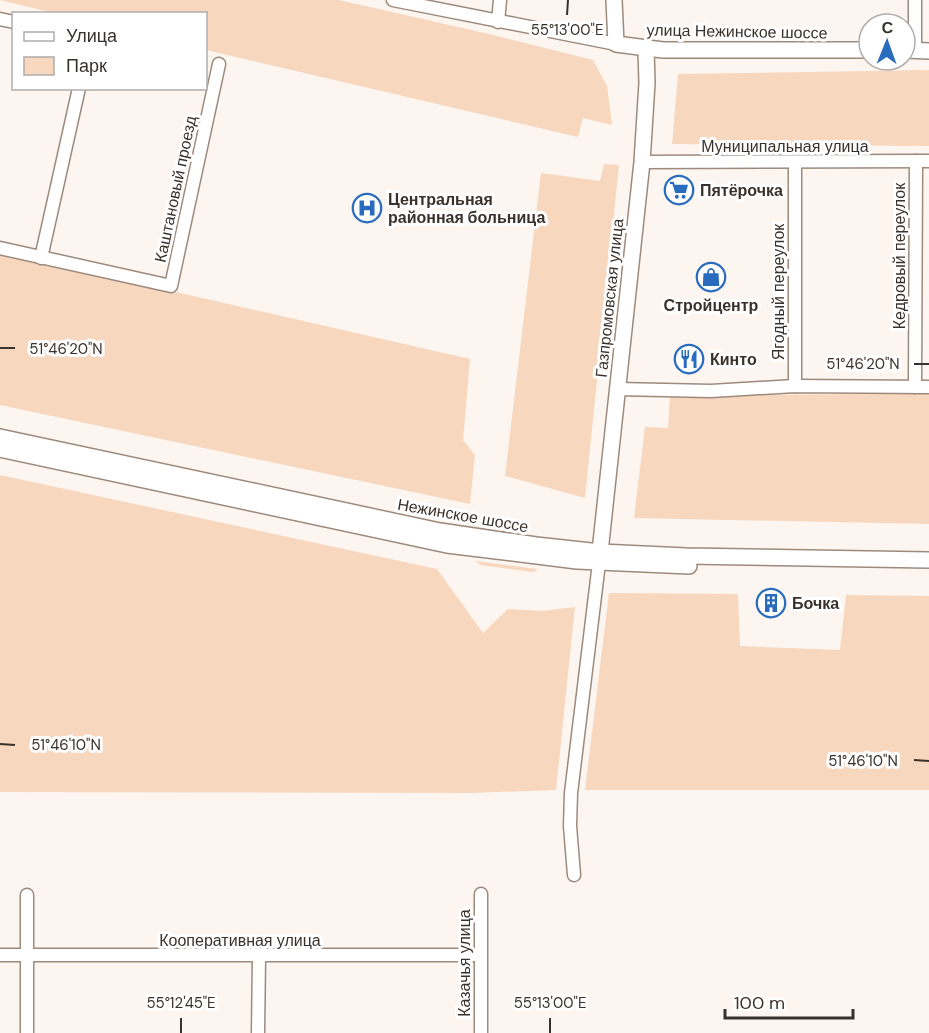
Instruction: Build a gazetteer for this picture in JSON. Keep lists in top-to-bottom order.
{
  "streets": {
    "main road": ["улица Нежинское шоссе", "Газпромовская улица", "Нежинское шоссе"],
    "street": [
      "Муниципальная улица",
      "Каштановый проезд",
      "Кедровый переулок",
      "Ягодный переулок",
      "Кооперативная улица",
      "Казачья улица"
    ]
  },
  "crossings": [
    ["улица Нежинское шоссе", "Газпромовская улица"],
    ["Муниципальная улица", "Кедровый переулок"],
    ["Муниципальная улица", "Ягодный переулок"],
    ["Муниципальная улица", "Газпромовская улица"],
    ["Газпромовская улица", "Нежинское шоссе"],
    ["Кооперативная улица", "Казачья улица"]
  ],
  "places": {
    "supermarket": ["Пятёрочка"],
    "hospital": ["Центральная районная больница"],
    "shop": ["Стройцентр"],
    "restaurant": ["Кинто"],
    "building": ["Бочка"]
  },
  "legend": ["Улица", "Парк"],
  "scale_bar": "100 m",
  "north": "top",
  "coordinates": [
    "55°13'00\"E",
    "51°46'20\"N",
    "51°46'10\"N",
    "55°12'45\"E"
  ]
}
